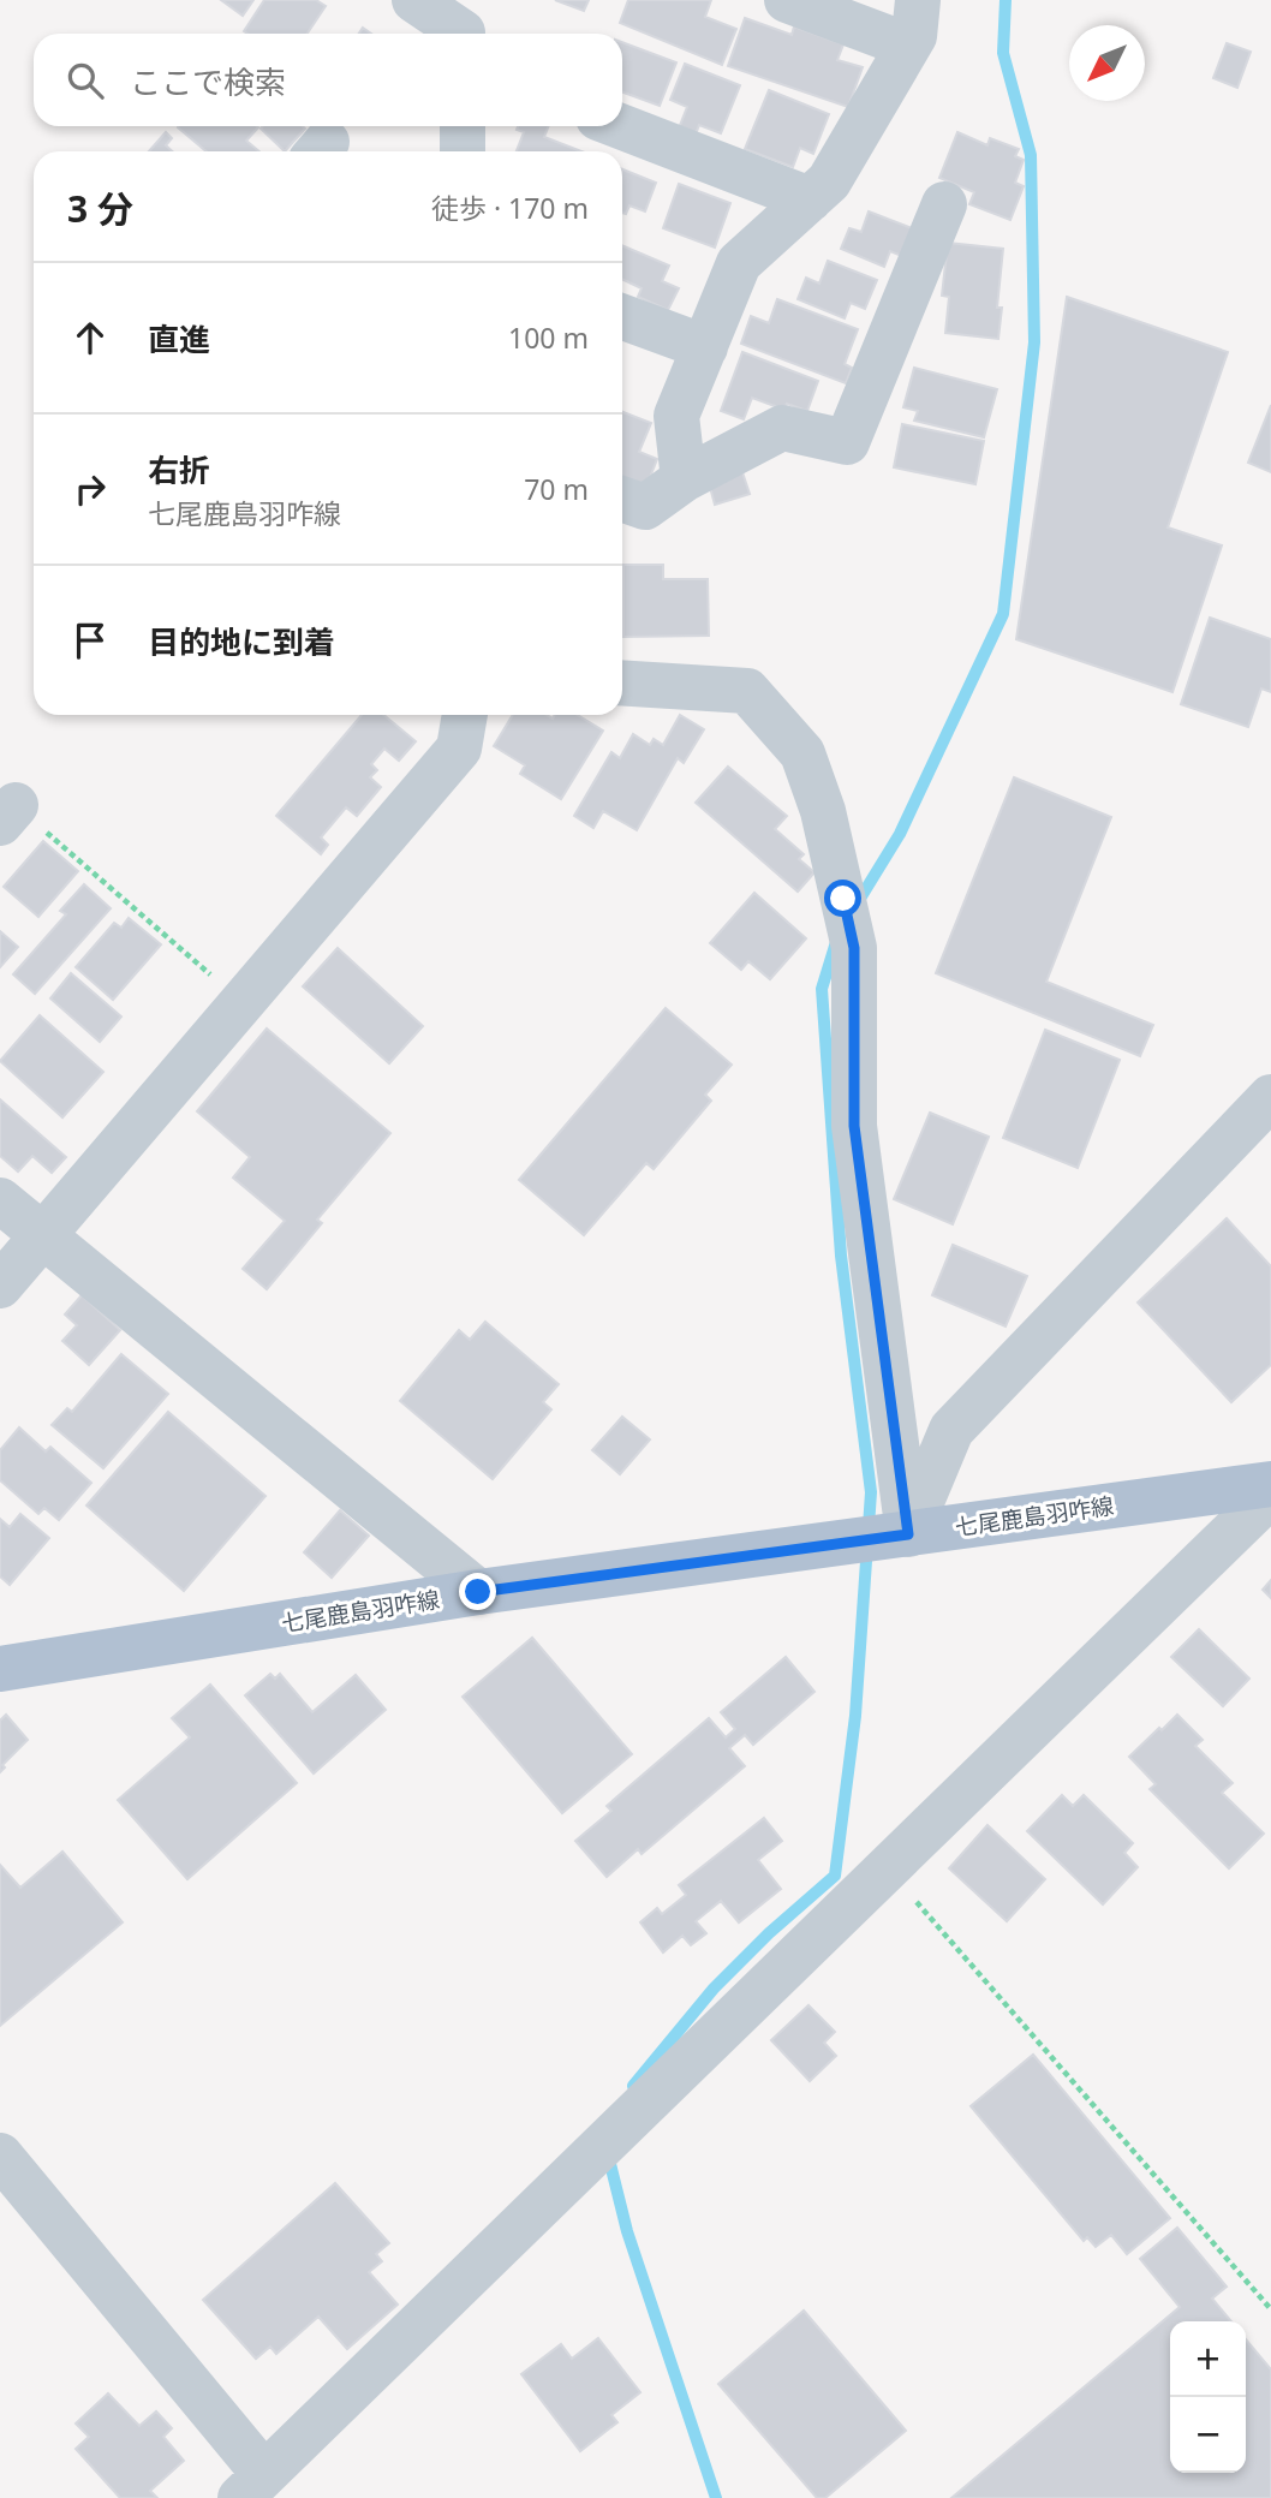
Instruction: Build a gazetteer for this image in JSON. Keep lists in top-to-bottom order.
{
  "streets": {
    "main road": ["七尾鹿島羽咋線"]
  },
  "north": "bottom left",
  "page": {
    "search": "ここで検索",
    "heading": ["3 分", "徒歩 · 170 m"],
    "list": [
      ["直進", "100 m"],
      ["右折", "七尾鹿島羽咋線", "70 m"],
      "目的地に到着"
    ],
    "map_buttons": ["+", "−"]
  }
}
